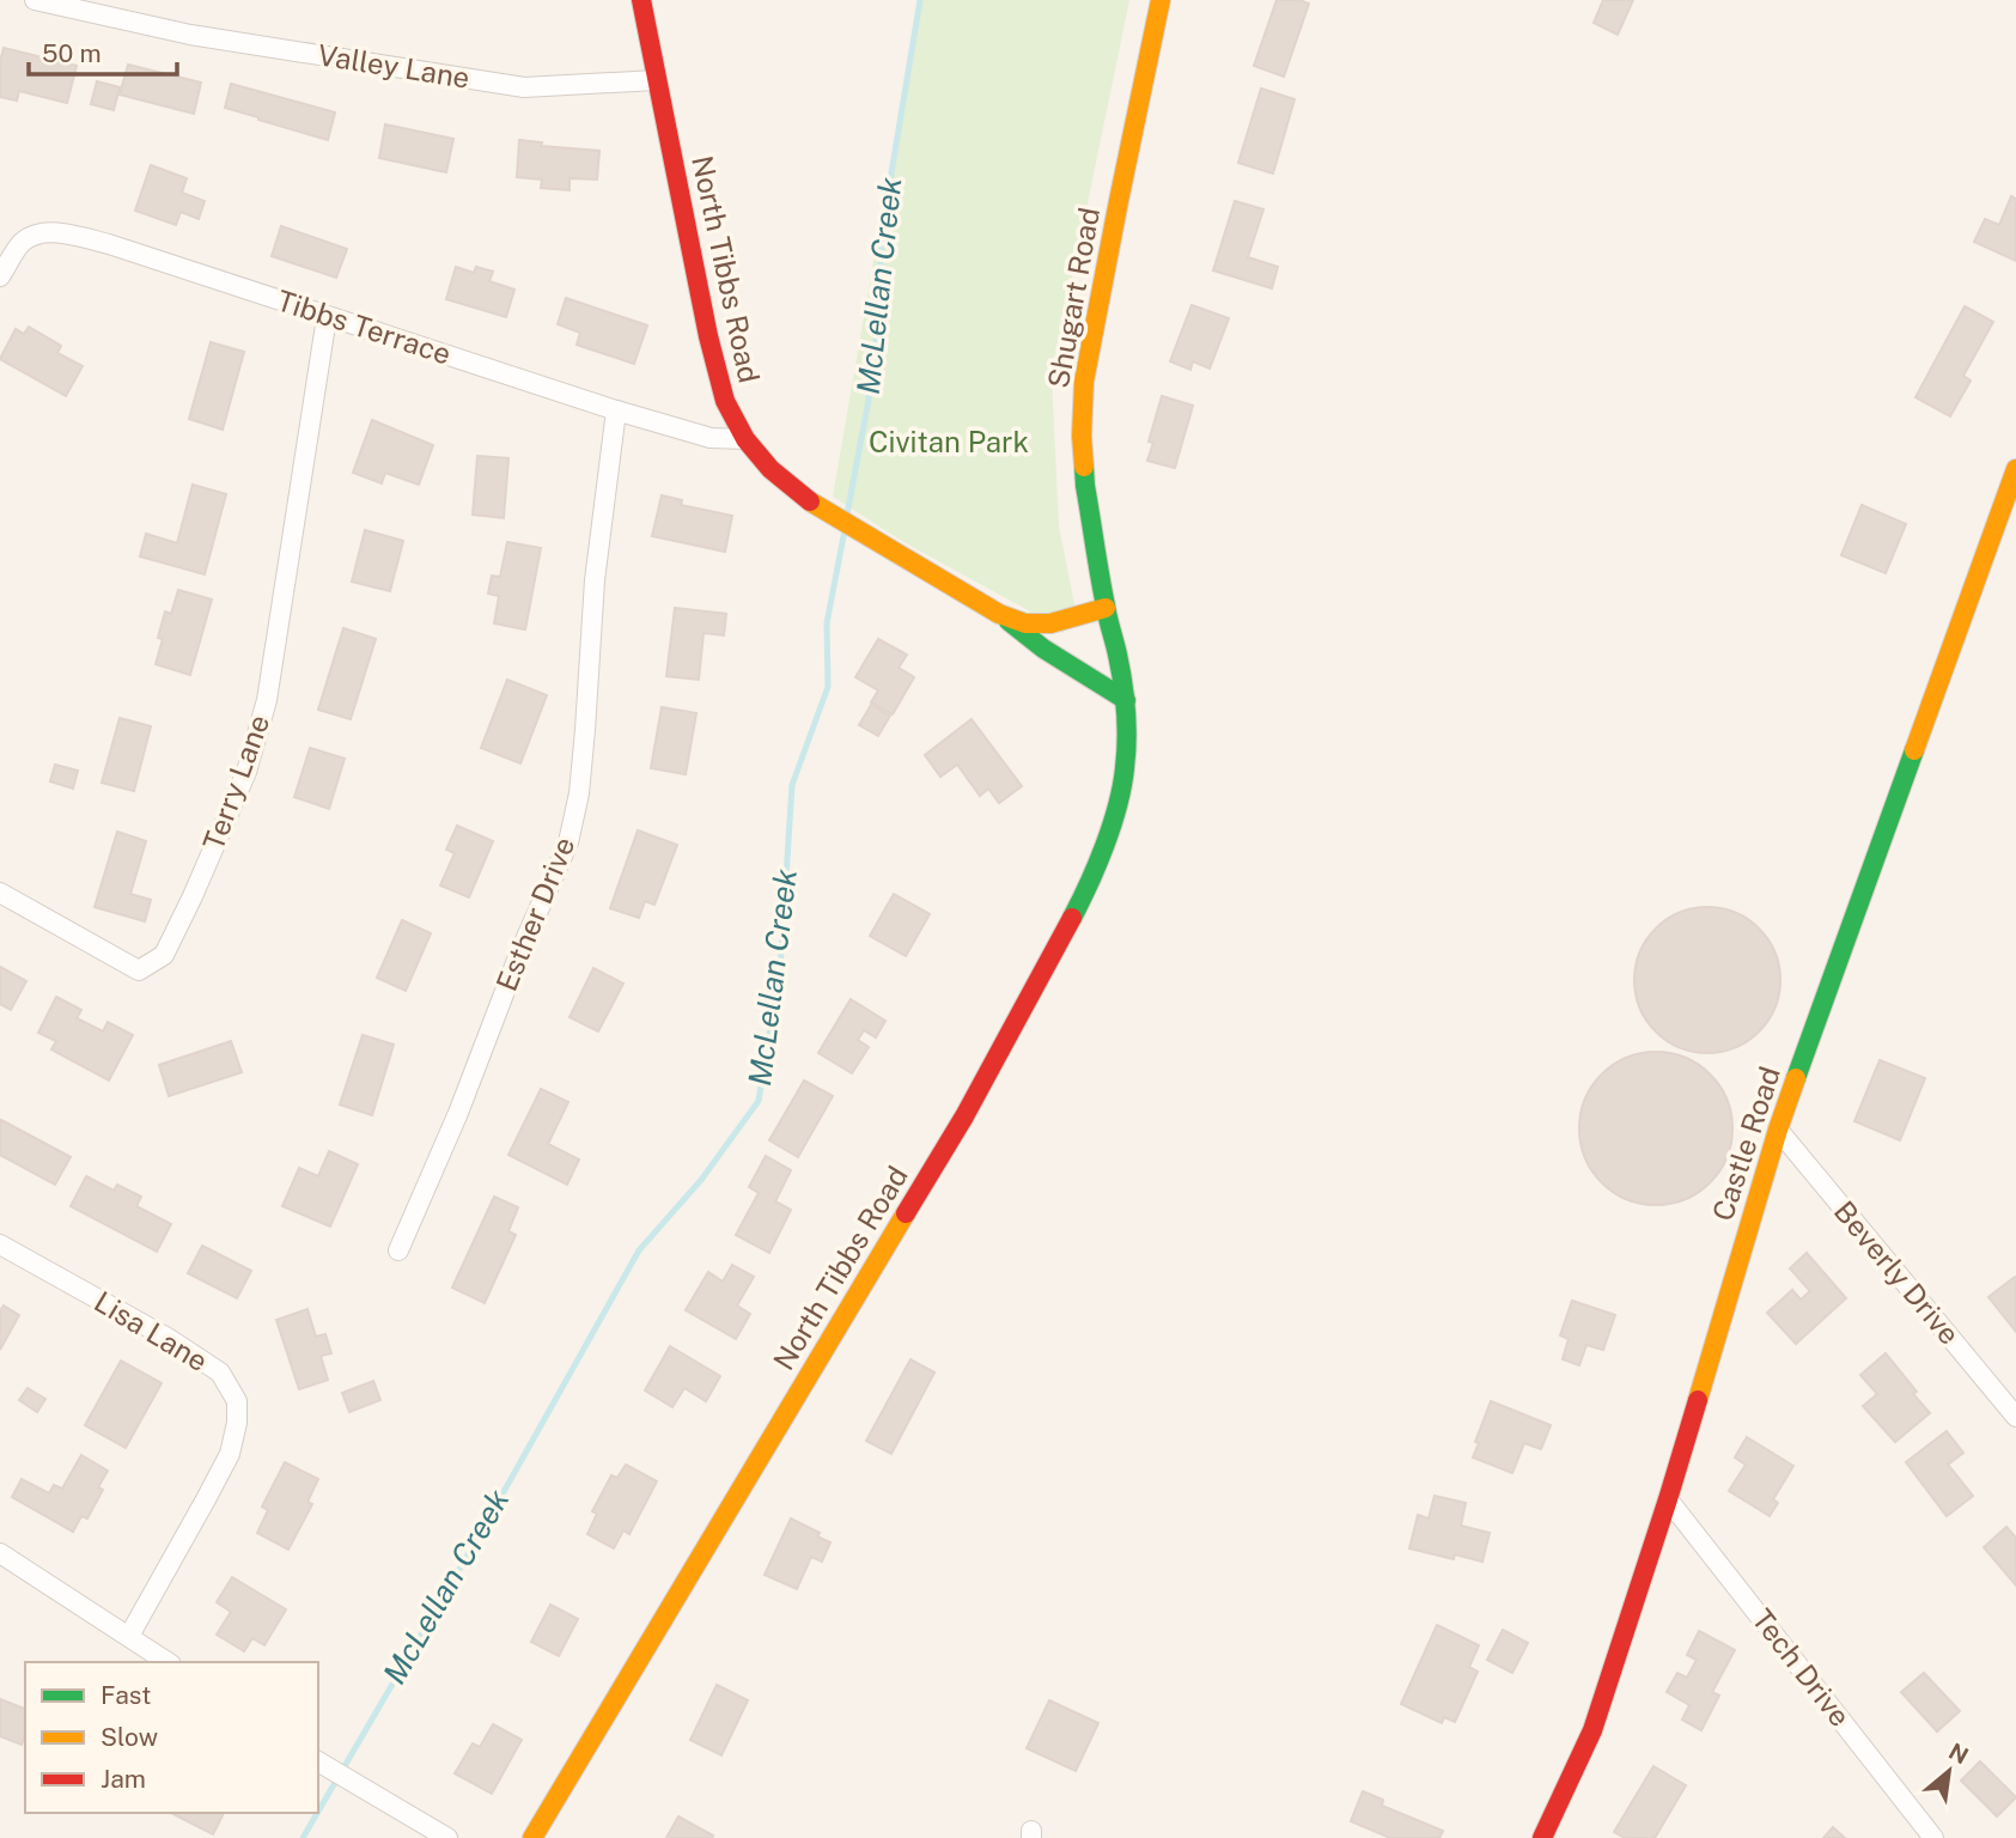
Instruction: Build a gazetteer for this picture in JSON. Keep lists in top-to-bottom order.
{
  "streets": {
    "street": [
      "Valley Lane",
      "North Tibbs Road",
      "Shugart Road",
      "Tibbs Terrace",
      "Terry Lane",
      "Esther Drive",
      "Castle Road",
      "Beverly Drive",
      "Lisa Lane",
      "Tech Drive"
    ]
  },
  "crossings": [
    ["Valley Lane", "North Tibbs Road"],
    ["North Tibbs Road", "Shugart Road"],
    ["North Tibbs Road", "Tibbs Terrace"],
    ["Tibbs Terrace", "Terry Lane"],
    ["Tibbs Terrace", "Esther Drive"],
    ["Castle Road", "Beverly Drive"],
    ["Castle Road", "Tech Drive"]
  ],
  "water": ["McLellan Creek"],
  "parks": ["Civitan Park"],
  "legend": ["Fast", "Slow", "Jam"],
  "scale_bar": "50 m",
  "north": "top right"
}
